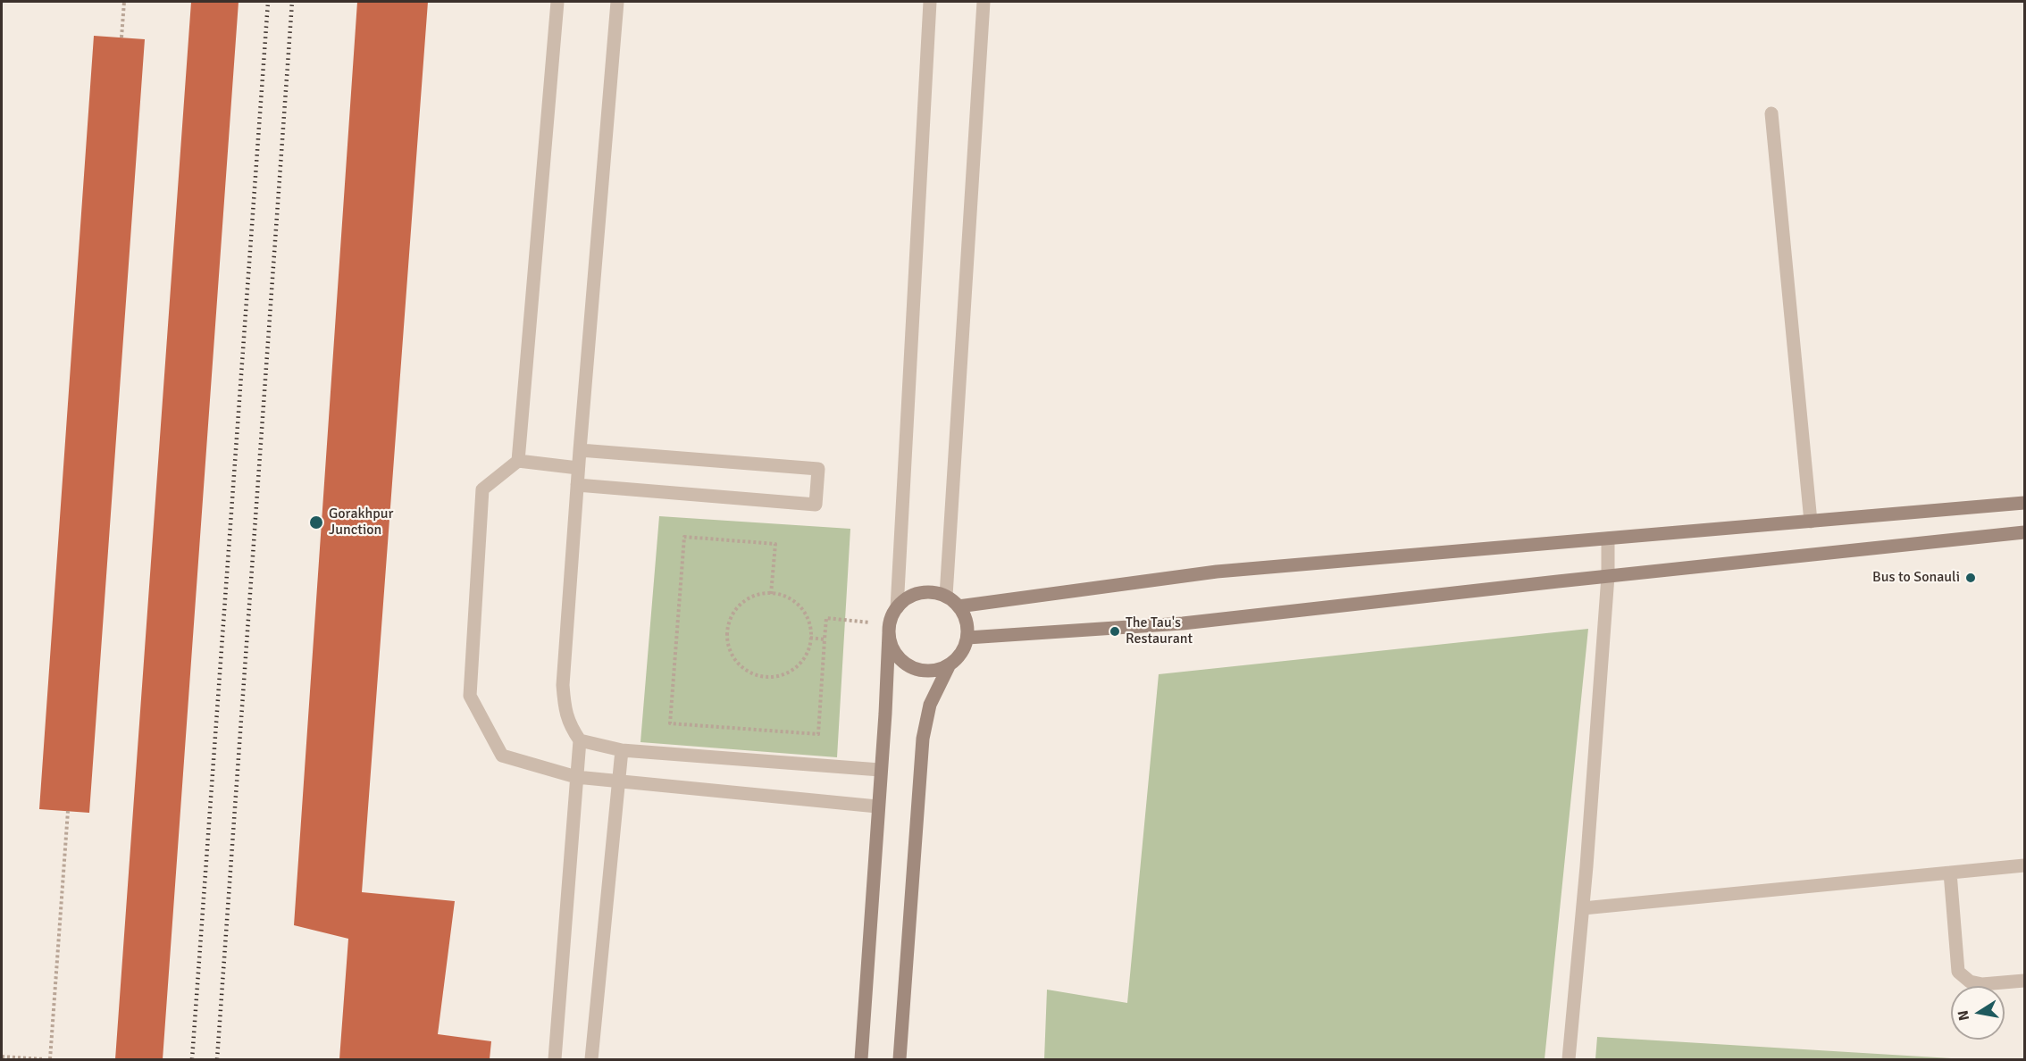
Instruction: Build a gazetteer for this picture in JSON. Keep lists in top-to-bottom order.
{
  "places": ["Gorakhpur Junction", "Bus to Sonauli", "The Tau's Restaurant"],
  "north": "left"
}
